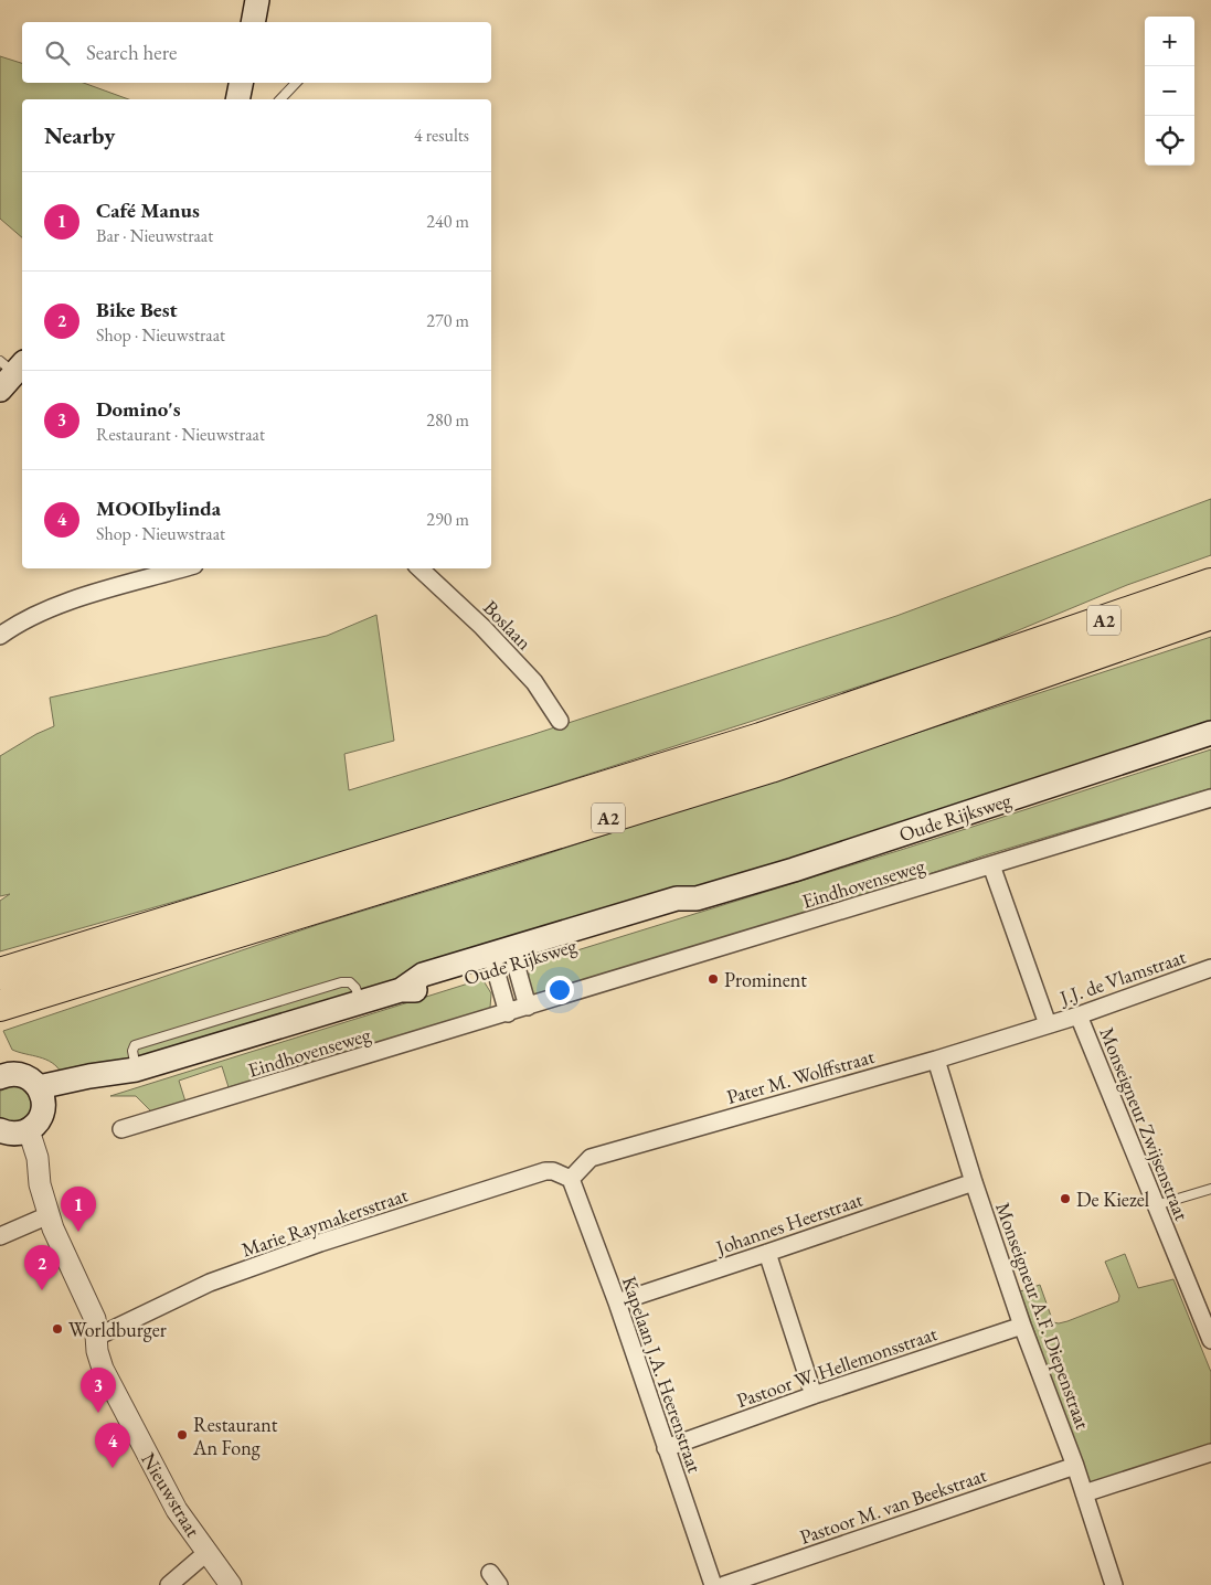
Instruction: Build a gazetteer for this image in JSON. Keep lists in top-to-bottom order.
{
  "streets": {
    "highway": ["A2"],
    "main road": ["Oude Rijksweg"],
    "street": [
      "Boslaan",
      "Eindhovenseweg",
      "J.J. de Vlamstraat",
      "Pater M. Wolffstraat",
      "Monseigneur Zwijsenstraat",
      "Marie Raymakersstraat",
      "Johannes Heerstraat",
      "Monseigneur A.F. Diepenstraat",
      "Pastoor W. Hellemonsstraat",
      "Kapelaan J.A. Heerenstraat",
      "Nieuwstraat",
      "Pastoor M. van Beekstraat"
    ]
  },
  "crossings": [
    ["J.J. de Vlamstraat", "Pater M. Wolffstraat"],
    ["J.J. de Vlamstraat", "Monseigneur Zwijsenstraat"],
    ["Pater M. Wolffstraat", "Marie Raymakersstraat"],
    ["Pater M. Wolffstraat", "Monseigneur A.F. Diepenstraat"],
    ["Pater M. Wolffstraat", "Kapelaan J.A. Heerenstraat"],
    ["Marie Raymakersstraat", "Kapelaan J.A. Heerenstraat"],
    ["Marie Raymakersstraat", "Nieuwstraat"],
    ["Johannes Heerstraat", "Monseigneur A.F. Diepenstraat"],
    ["Johannes Heerstraat", "Kapelaan J.A. Heerenstraat"],
    ["Monseigneur A.F. Diepenstraat", "Pastoor W. Hellemonsstraat"],
    ["Monseigneur A.F. Diepenstraat", "Pastoor M. van Beekstraat"],
    ["Pastoor W. Hellemonsstraat", "Kapelaan J.A. Heerenstraat"]
  ],
  "places": [
    "Prominent",
    "De Kiezel",
    "Worldburger",
    "Restaurant An Fong"
  ],
  "page": {
    "map_buttons": ["+", "−"],
    "search": "Search here",
    "heading": ["Nearby", "4 results"],
    "list": [
      {
        "mark": "1",
        "name": "Café Manus",
        "note": "Bar · Nieuwstraat",
        "value": "240 m"
      },
      {
        "mark": "2",
        "name": "Bike Best",
        "note": "Shop · Nieuwstraat",
        "value": "270 m"
      },
      {
        "mark": "3",
        "name": "Domino's",
        "note": "Restaurant · Nieuwstraat",
        "value": "280 m"
      },
      {
        "mark": "4",
        "name": "MOOIbylinda",
        "note": "Shop · Nieuwstraat",
        "value": "290 m"
      }
    ],
    "pins": [
      "1",
      "2",
      "3",
      "4"
    ]
  }
}
